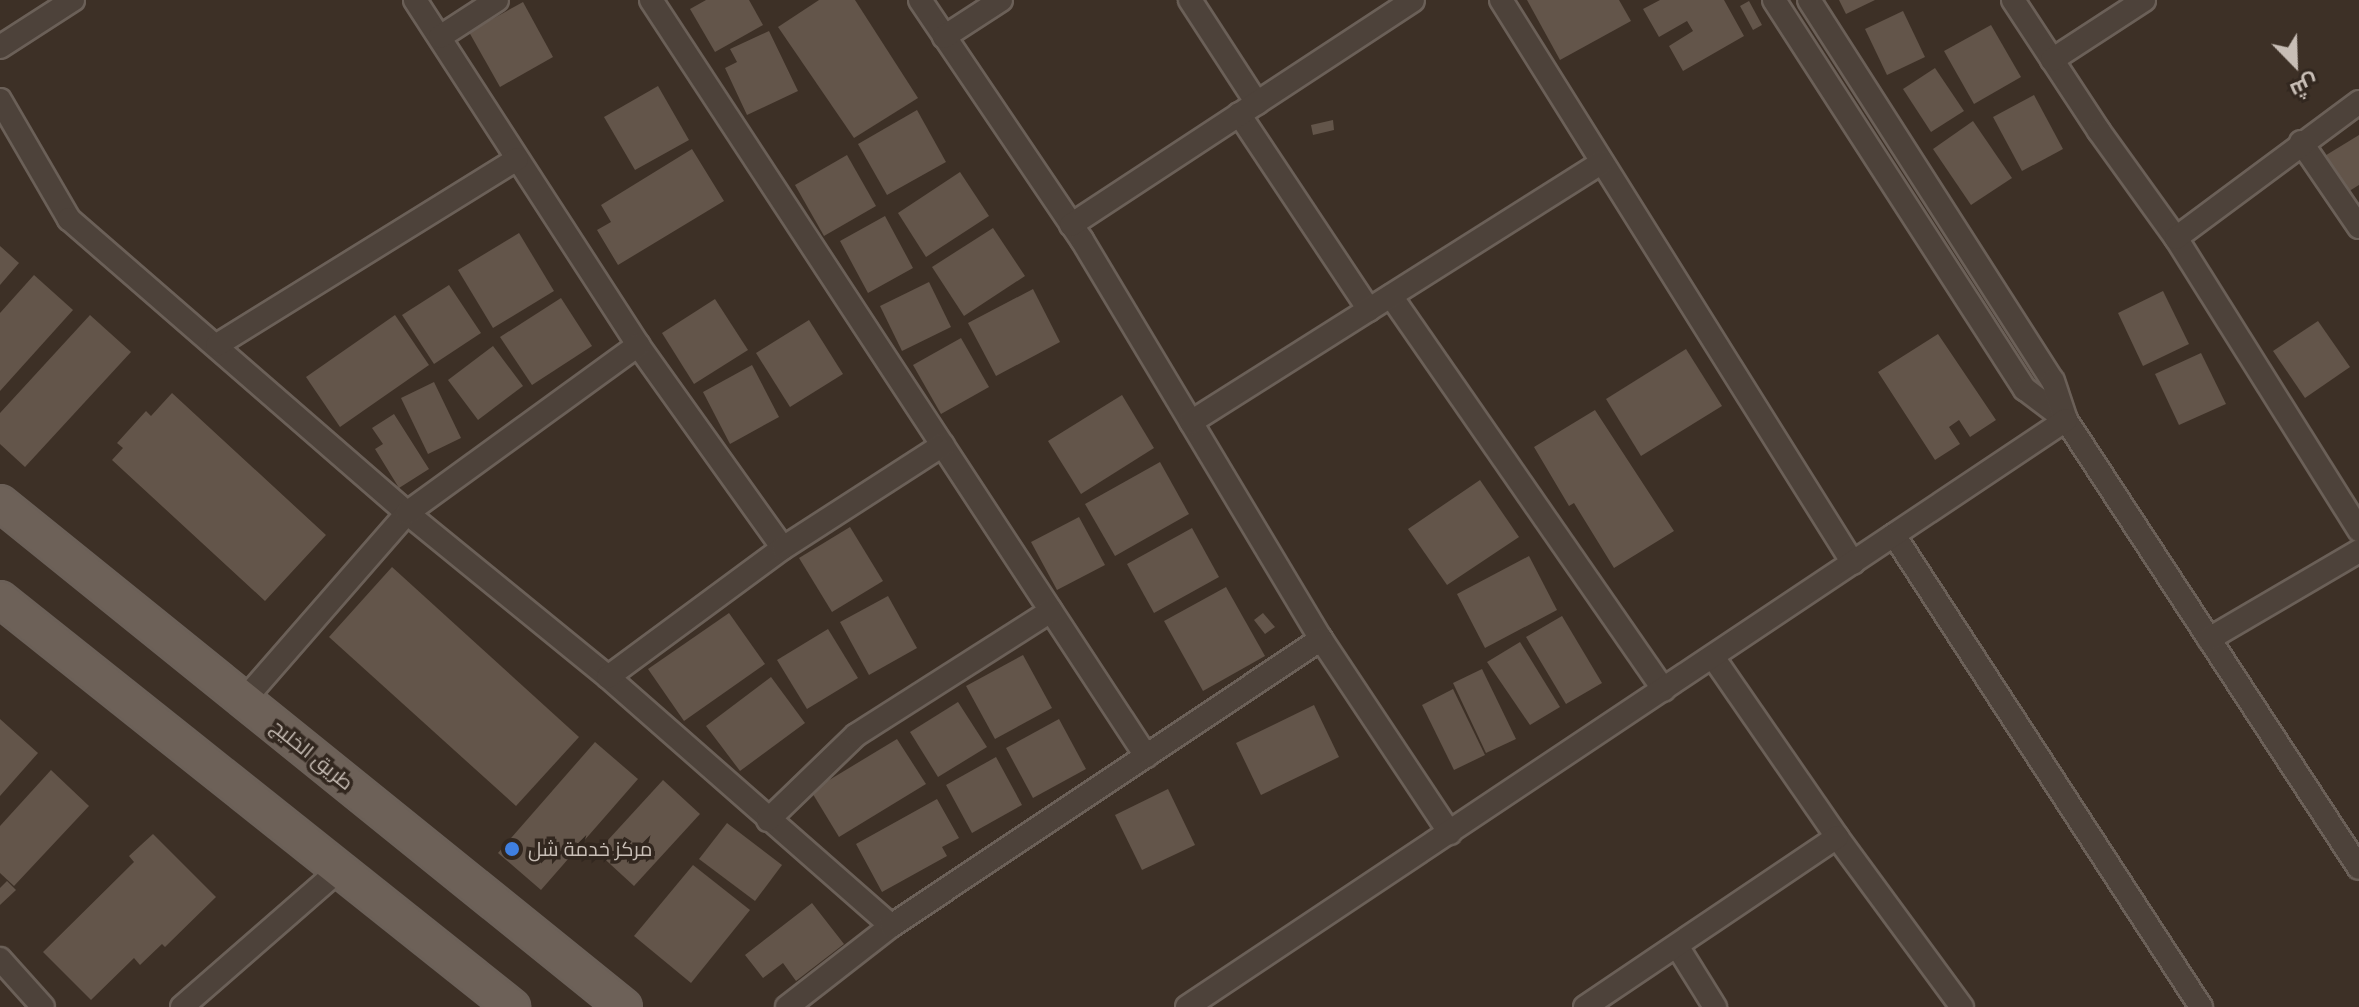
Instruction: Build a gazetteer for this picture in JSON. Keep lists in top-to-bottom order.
{
  "streets": {
    "main road": ["طريق الخليج"]
  },
  "places": ["مركز خدمة شل"],
  "north": "bottom right"
}
